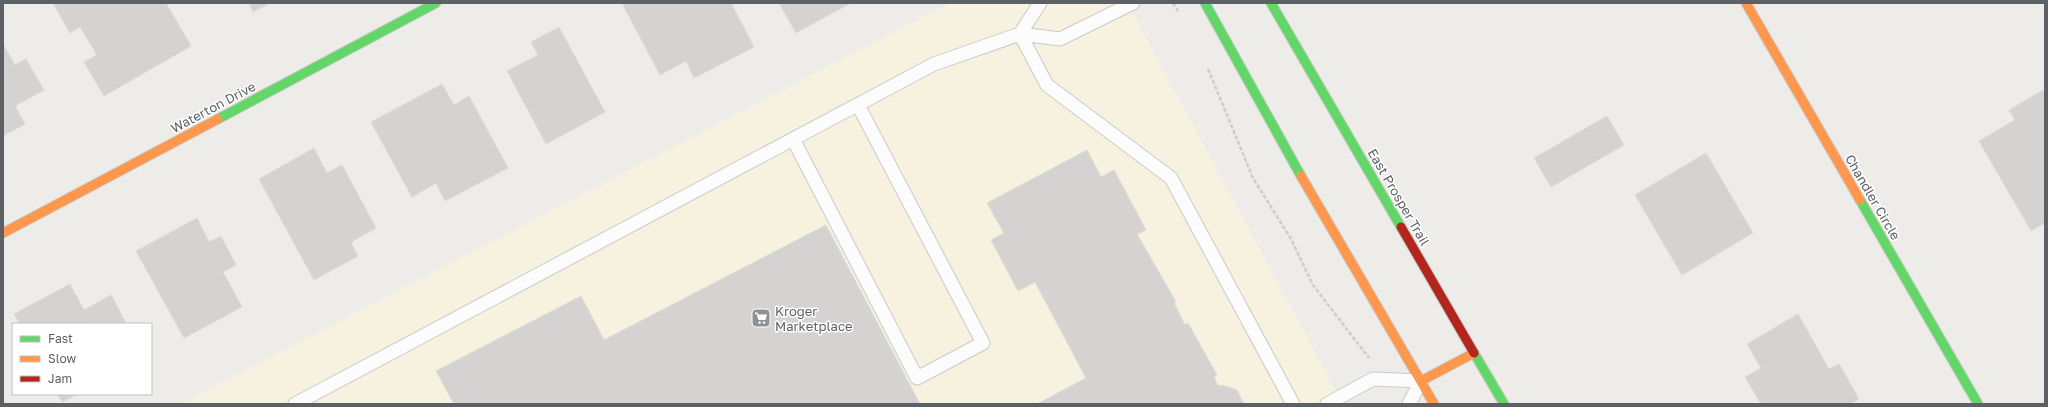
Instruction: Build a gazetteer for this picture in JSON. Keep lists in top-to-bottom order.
{
  "streets": {
    "main road": ["Waterton Drive", "East Prosper Trail", "Chandler Circle"]
  },
  "places": {
    "supermarket": ["Kroger Marketplace"]
  },
  "legend": ["Fast", "Slow", "Jam"]
}
